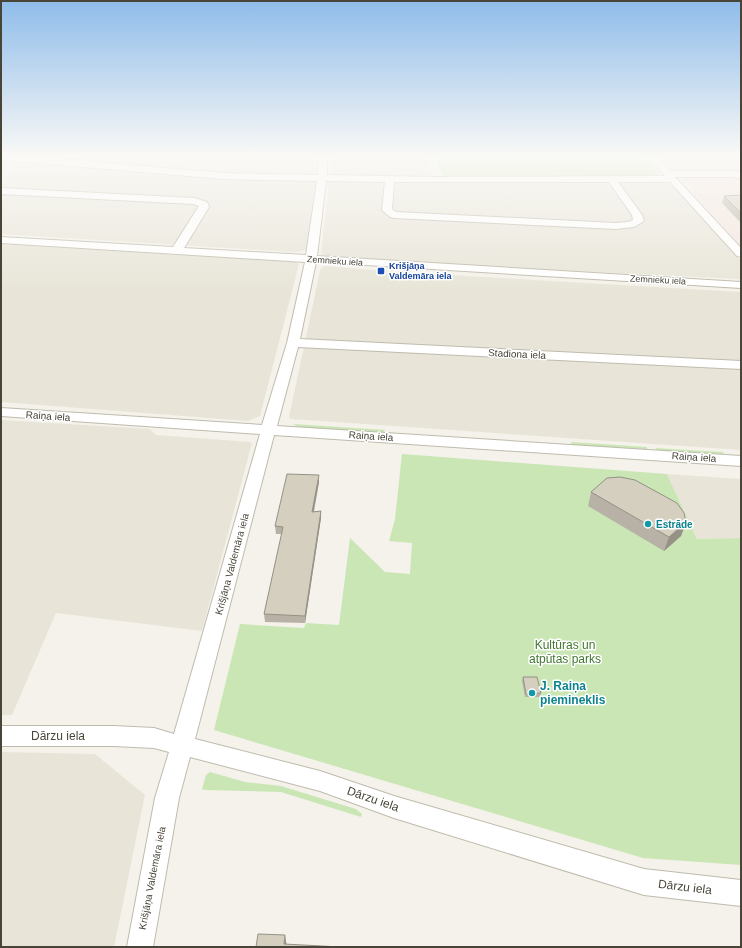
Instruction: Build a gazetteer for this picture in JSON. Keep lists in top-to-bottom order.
{
  "streets": {
    "street": [
      "Zemnieku iela",
      "Stadiona iela",
      "Raiņa iela",
      "Krišjāņa Valdemāra iela",
      "Dārzu iela"
    ]
  },
  "crossings": [
    ["Zemnieku iela", "Krišjāņa Valdemāra iela"],
    ["Stadiona iela", "Krišjāņa Valdemāra iela"],
    ["Raiņa iela", "Krišjāņa Valdemāra iela"],
    ["Krišjāņa Valdemāra iela", "Dārzu iela"]
  ],
  "parks": ["Kultūras un atpūtas parks"],
  "places": {
    "transit": ["Krišjāņa Valdemāra iela"],
    "other": ["Estrāde", "J. Raiņa piemineklis"]
  }
}
